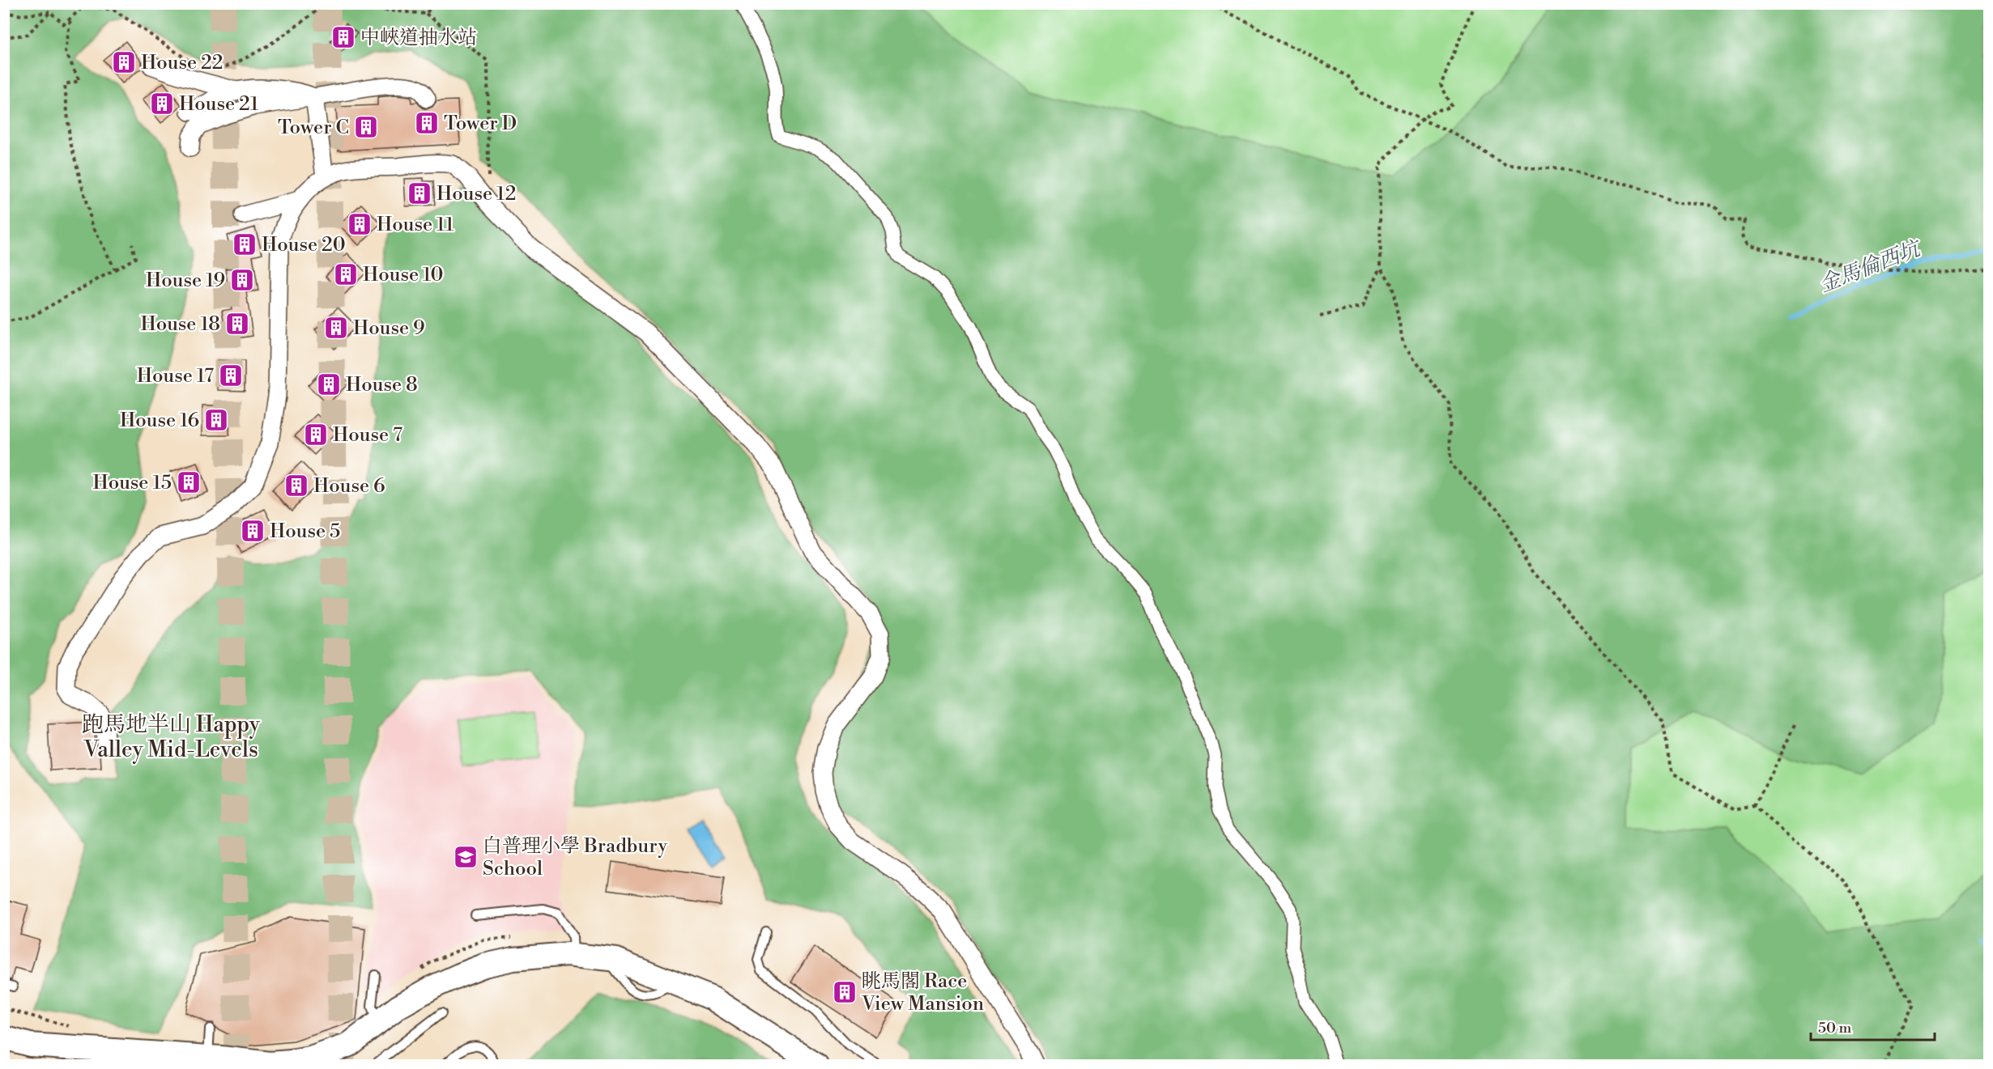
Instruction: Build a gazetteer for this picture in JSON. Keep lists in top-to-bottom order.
{
  "districts": ["跑馬地半山 Happy Valley Mid-Levels"],
  "water": ["金馬倫西坑"],
  "places": {
    "building": [
      "中峽道抽水站",
      "House 22",
      "House 21",
      "Tower D",
      "Tower C",
      "House 12",
      "House 11",
      "House 20",
      "House 10",
      "House 19",
      "House 18",
      "House 9",
      "House 17",
      "House 8",
      "House 16",
      "House 7",
      "House 15",
      "House 6",
      "House 5",
      "眺馬閣 Race View Mansion"
    ],
    "school or university": ["白普理小學 Bradbury School"]
  },
  "scale_bar": "50 m"
}
